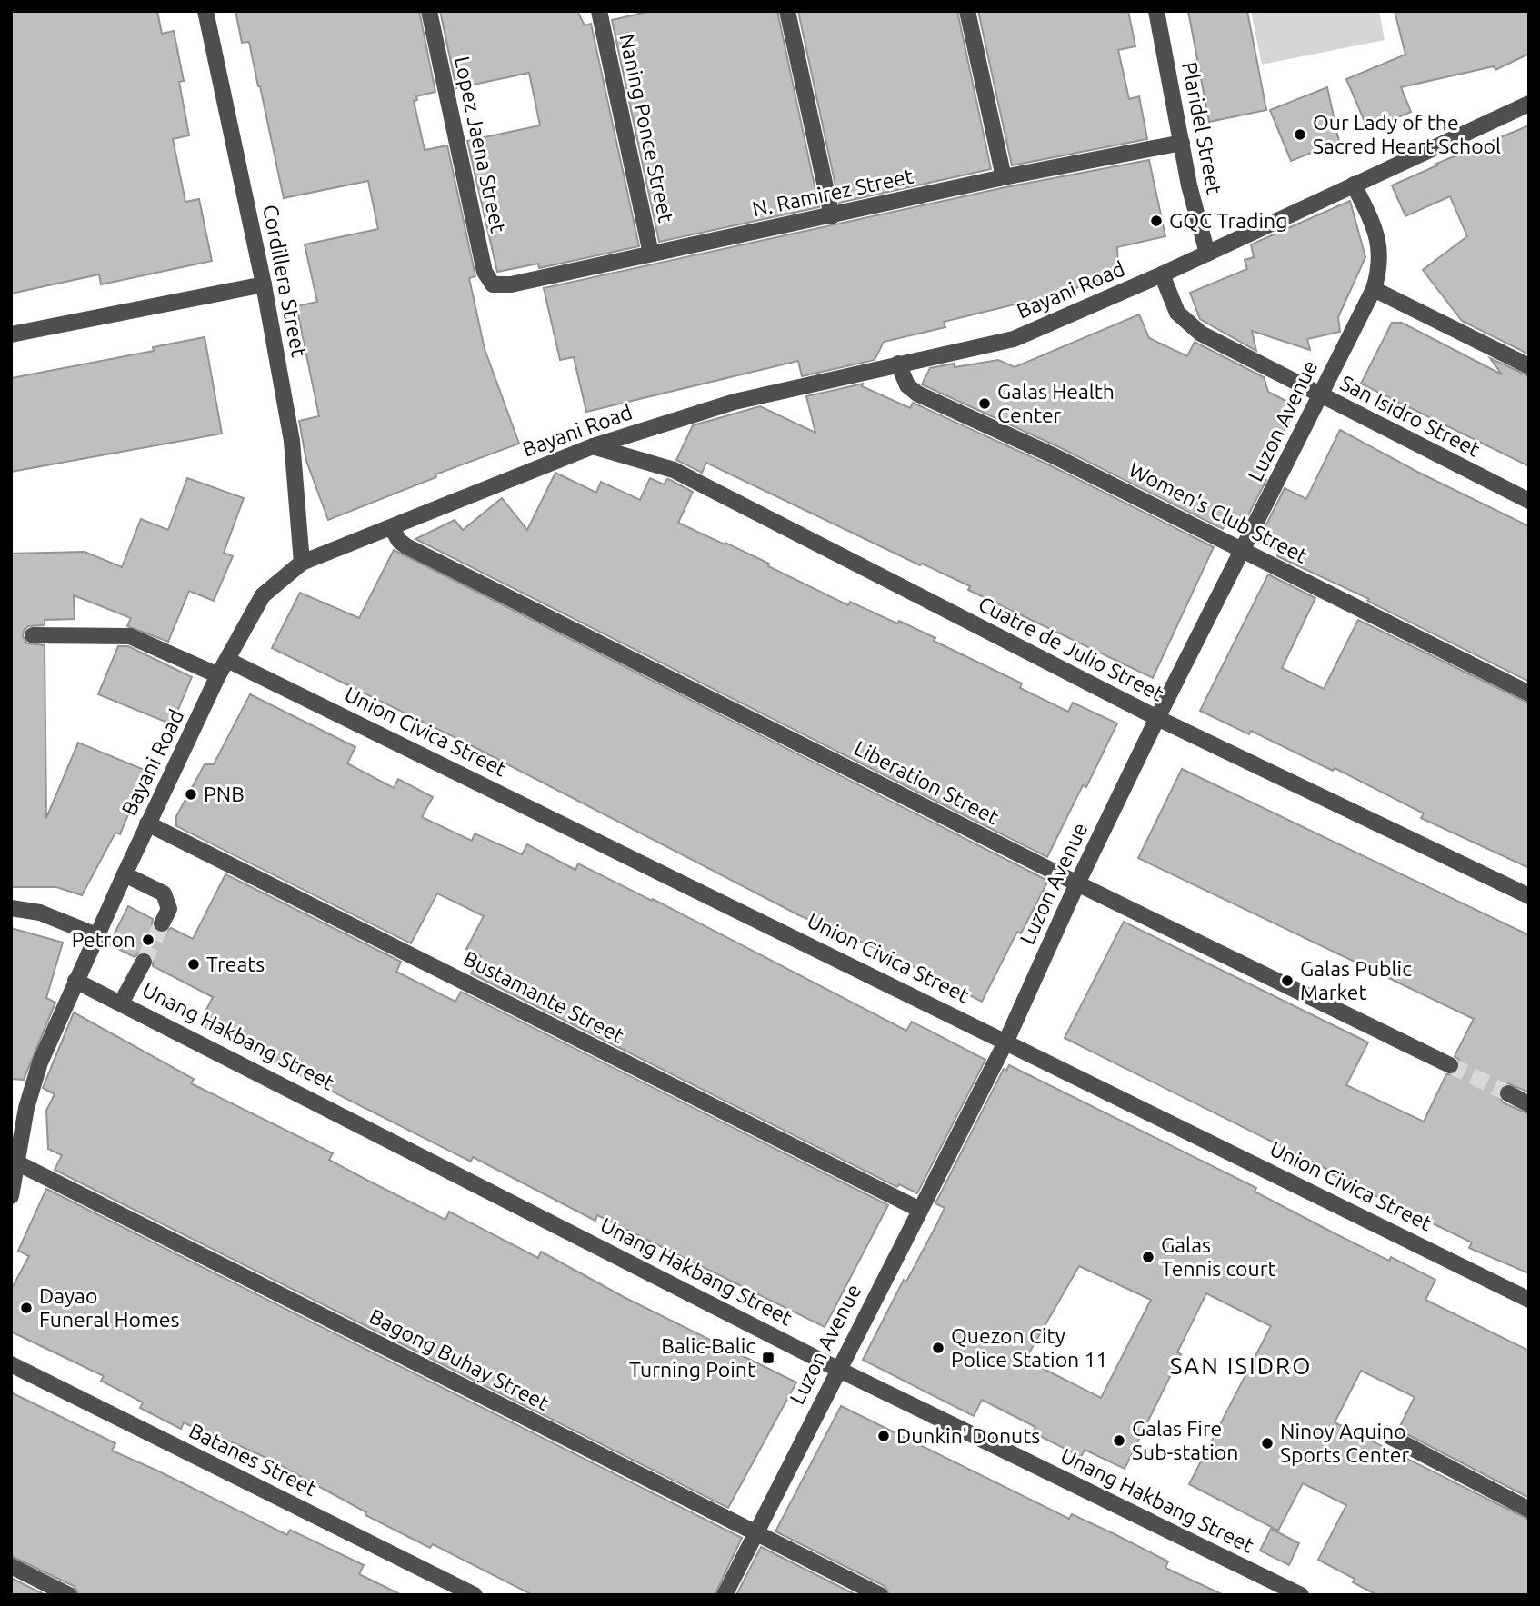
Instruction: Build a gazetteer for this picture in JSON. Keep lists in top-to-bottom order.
{
  "streets": {
    "street": [
      "Naning Ponce Street",
      "Plaridel Street",
      "Lopez Jaena Street",
      "N. Ramirez Street",
      "Cordillera Street",
      "Bayani Road",
      "San Isidro Street",
      "Luzon Avenue",
      "Women's Club Street",
      "Cuatre de Julio Street",
      "Union Civica Street",
      "Liberation Street",
      "Bustamante Street",
      "Unang Hakbang Street",
      "Bagong Buhay Street",
      "Batanes Street"
    ]
  },
  "crossings": [
    ["Naning Ponce Street", "N. Ramirez Street"],
    ["Plaridel Street", "N. Ramirez Street"],
    ["Plaridel Street", "Bayani Road"],
    ["Lopez Jaena Street", "N. Ramirez Street"],
    ["Cordillera Street", "Bayani Road"],
    ["Bayani Road", "San Isidro Street"],
    ["Bayani Road", "Luzon Avenue"],
    ["Bayani Road", "Women's Club Street"],
    ["Bayani Road", "Cuatre de Julio Street"],
    ["Bayani Road", "Union Civica Street"],
    ["Bayani Road", "Liberation Street"],
    ["Bayani Road", "Bustamante Street"],
    ["Bayani Road", "Unang Hakbang Street"],
    ["Bayani Road", "Bagong Buhay Street"],
    ["San Isidro Street", "Luzon Avenue"],
    ["Luzon Avenue", "Women's Club Street"],
    ["Luzon Avenue", "Cuatre de Julio Street"],
    ["Luzon Avenue", "Union Civica Street"],
    ["Luzon Avenue", "Liberation Street"],
    ["Luzon Avenue", "Bustamante Street"],
    ["Luzon Avenue", "Unang Hakbang Street"],
    ["Luzon Avenue", "Bagong Buhay Street"]
  ],
  "districts": ["SAN ISIDRO"],
  "places": {
    "other": [
      "Our Lady of the Sacred Heart School",
      "GQC Trading",
      "Galas Health Center",
      "PNB",
      "Petron",
      "Treats",
      "Galas Public Market",
      "Galas Tennis court",
      "Dayao Funeral Homes",
      "Quezon City Police Station 11",
      "Dunkin' Donuts",
      "Galas Fire Sub-station",
      "Ninoy Aquino Sports Center"
    ],
    "transit": ["Balic-Balic Turning Point"]
  }
}
